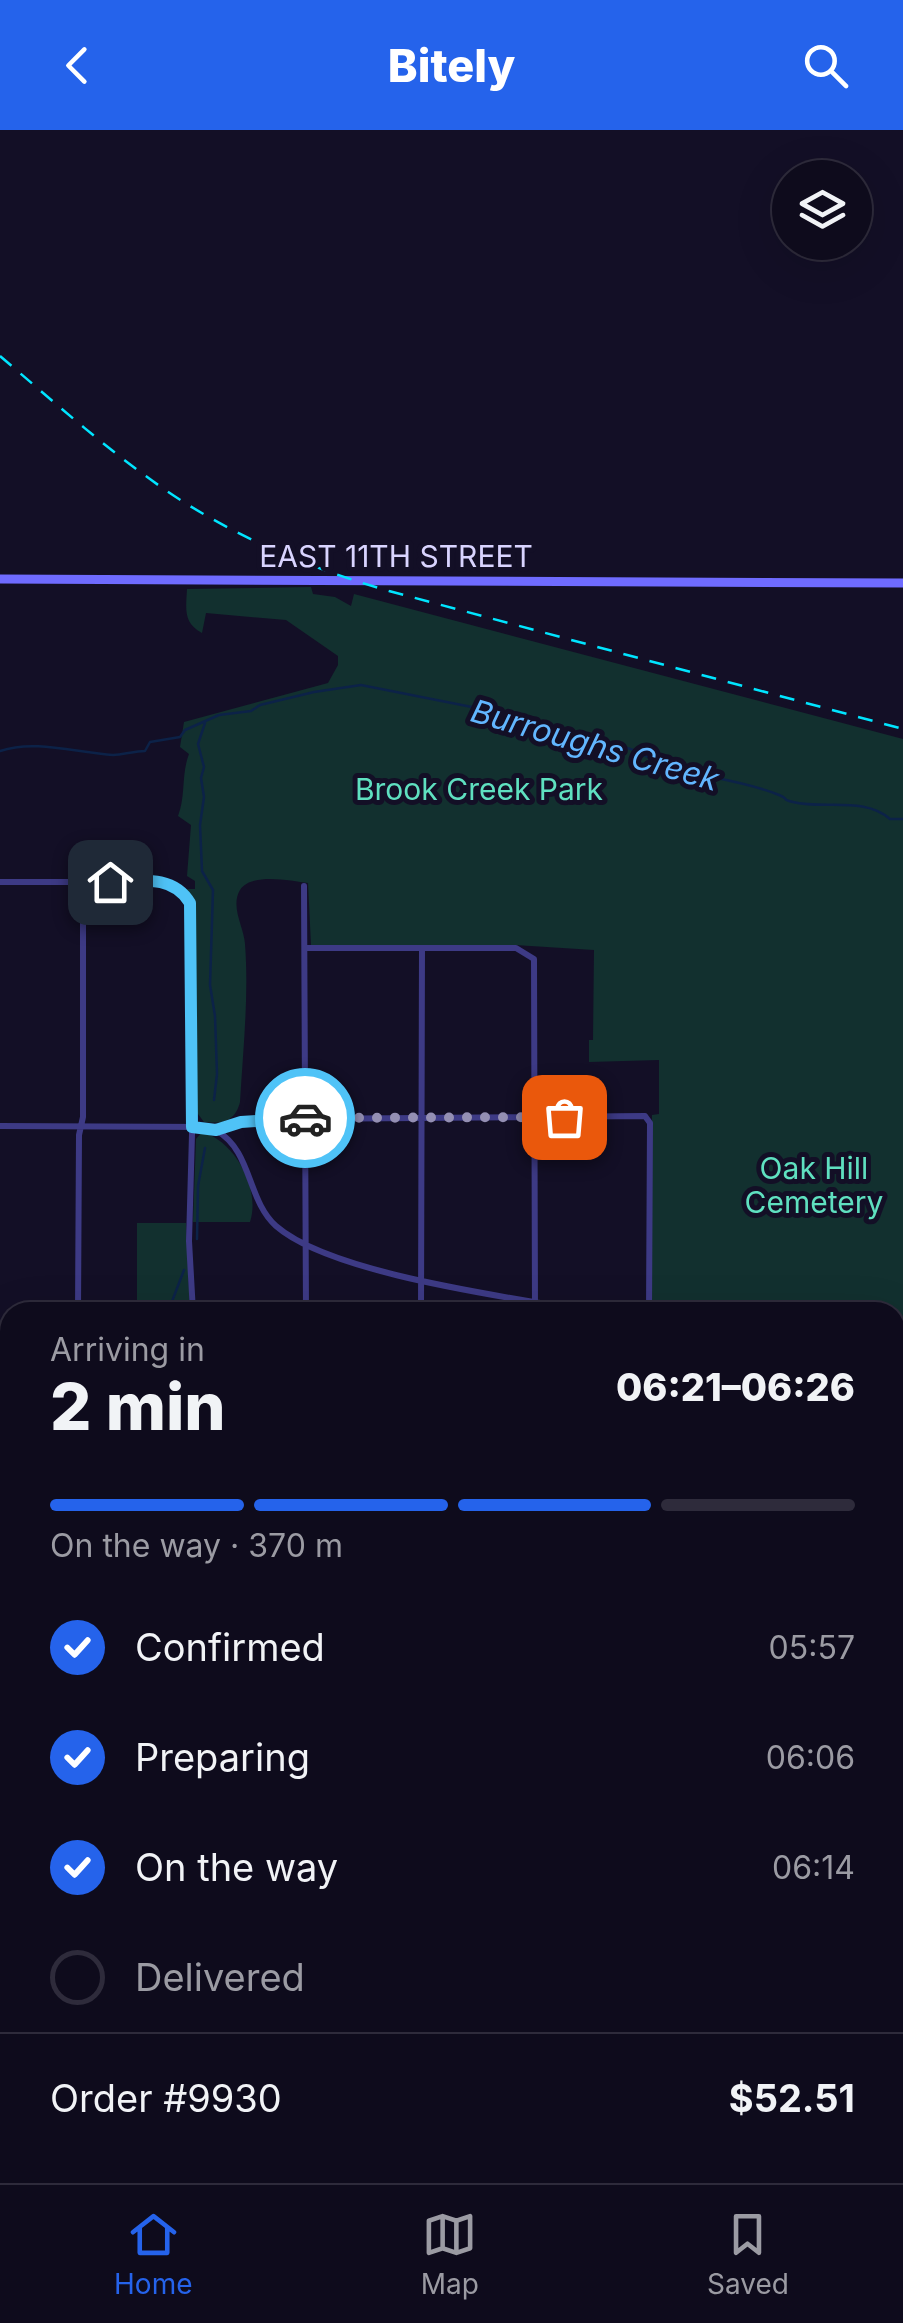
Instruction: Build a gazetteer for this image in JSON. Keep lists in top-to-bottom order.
{
  "streets": {
    "street": ["EAST 11TH STREET"]
  },
  "water": ["Burroughs Creek"],
  "parks": ["Brook Creek Park", "Oak Hill Cemetery"],
  "page": {
    "header": "Bitely",
    "heading": ["2 min", "Arriving in", "06:21–06:26"],
    "panel": ["Order #9930", "$52.51"],
    "bar": "On the way · 370 m",
    "list": [
      ["Confirmed", "05:57"],
      ["Preparing", "06:06"],
      ["On the way", "06:14"],
      "Delivered"
    ],
    "tabs": ["Home", "Map", "Saved"]
  }
}
